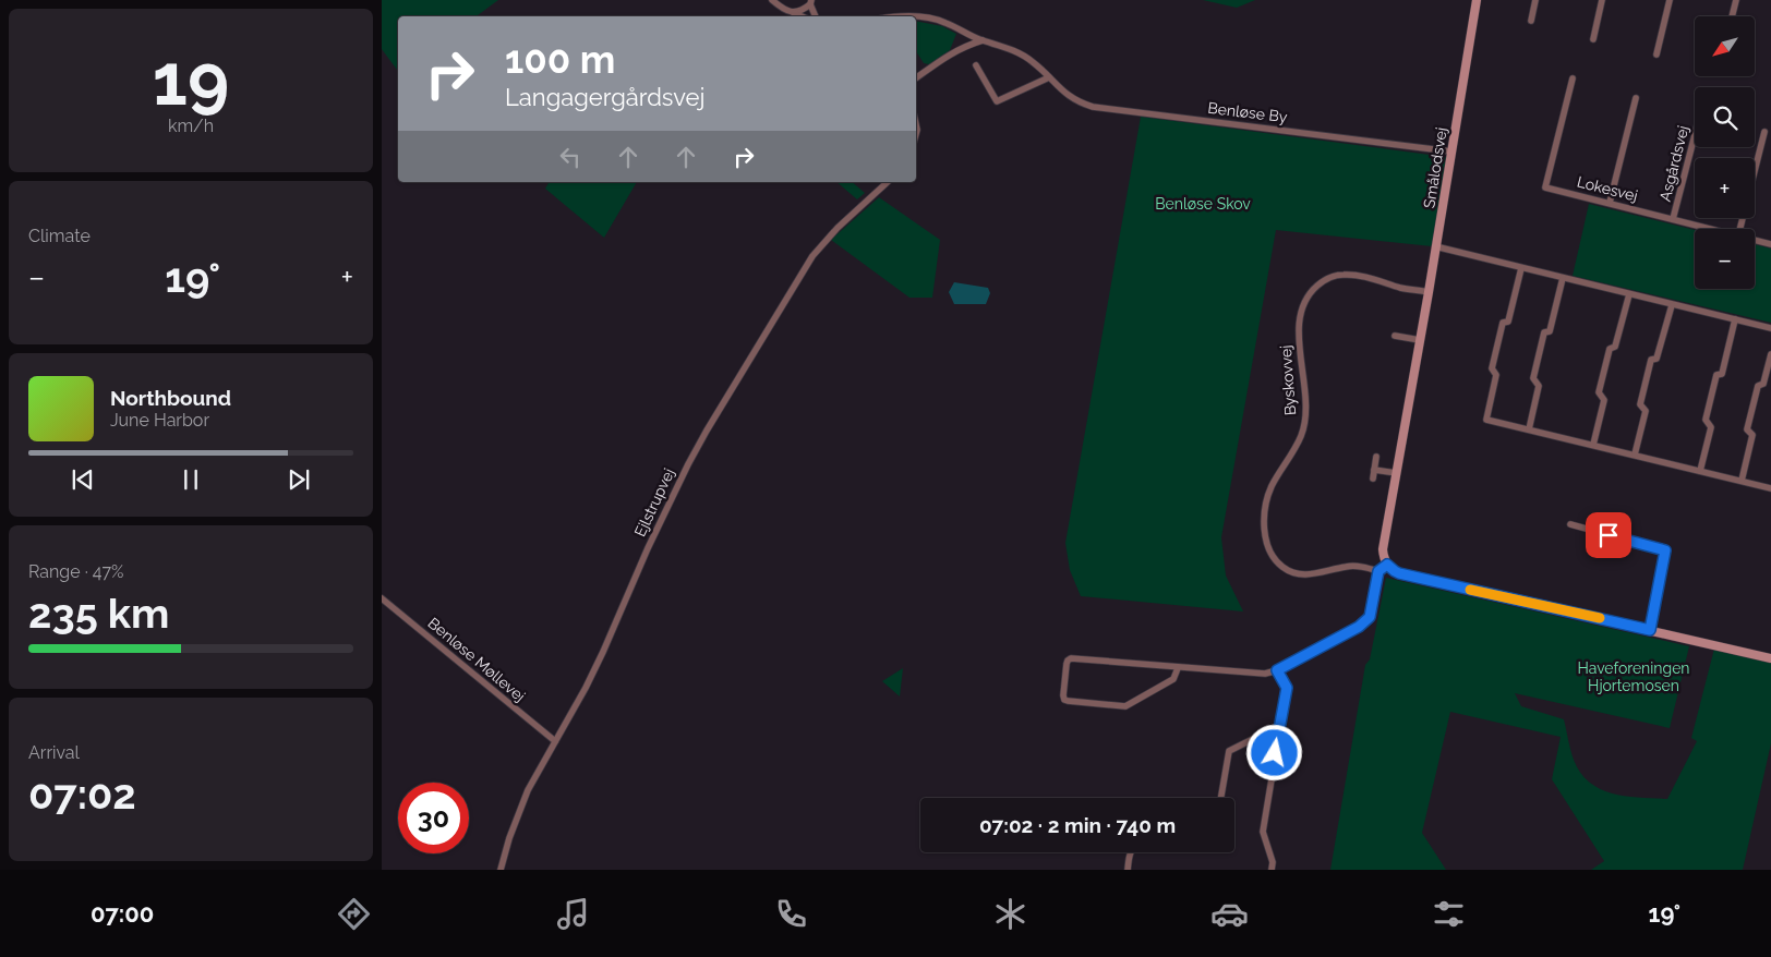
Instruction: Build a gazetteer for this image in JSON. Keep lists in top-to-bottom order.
{
  "streets": {
    "street": [
      "Benløse By",
      "Asgårdsvej",
      "Smålodsvej",
      "Lokesvej",
      "Byskovvej",
      "Ejlstrupvej",
      "Benløse Møllevej"
    ]
  },
  "crossings": [
    ["Benløse By", "Smålodsvej"],
    ["Asgårdsvej", "Lokesvej"],
    ["Smålodsvej", "Byskovvej"],
    ["Ejlstrupvej", "Benløse Møllevej"]
  ],
  "parks": ["Benløse Skov", "Haveforeningen Hjortemosen"],
  "north": "bottom left",
  "page": {
    "tile": [
      ["19", "km/h"],
      "Climate",
      ["Range · 47%", "235 km"],
      ["Arrival", "07:02"]
    ],
    "map_buttons": ["+", "−"],
    "turn": ["100 m", "Langagergårdsvej"],
    "heat": ["−", "19°", "+"],
    "song": ["Northbound", "June Harbor"],
    "limit": "30",
    "trip": "07:02 · 2 min · 740 m",
    "tabs": ["07:00", "19°"]
  }
}
